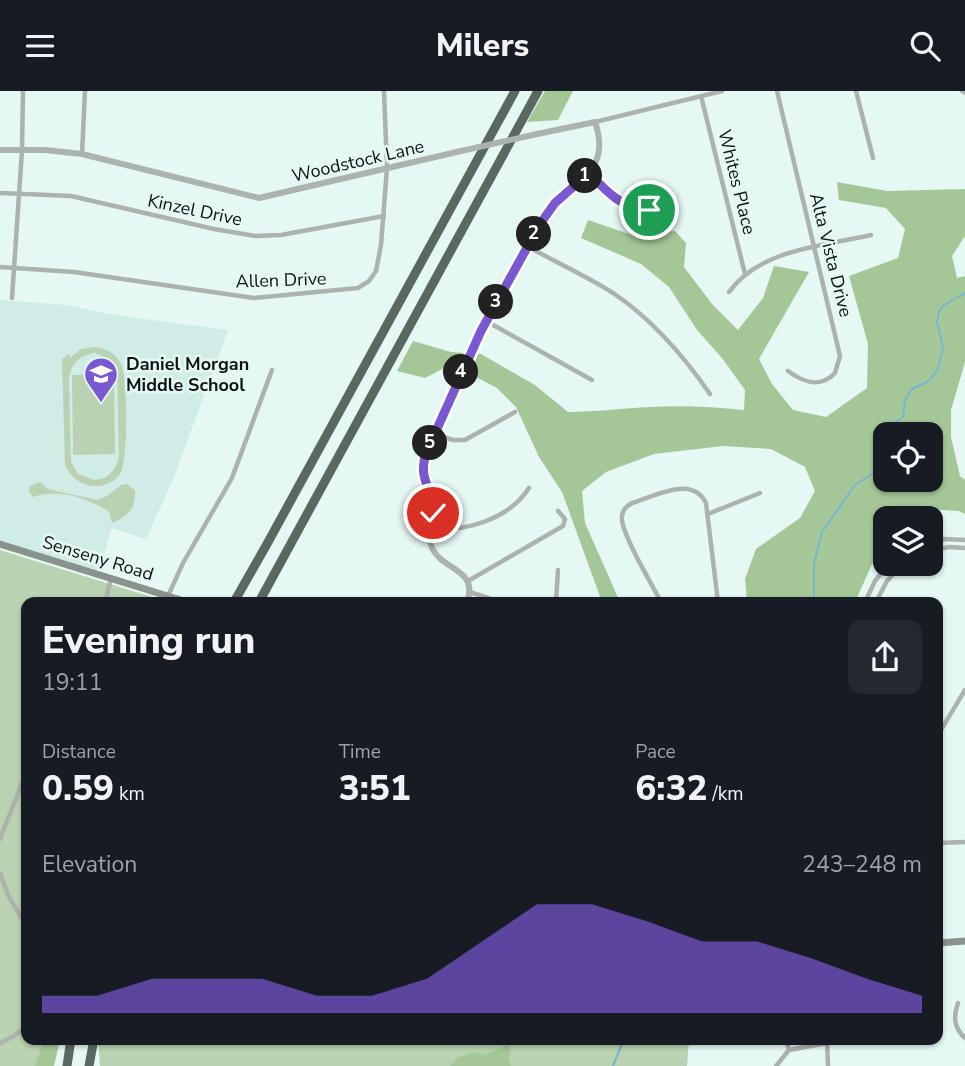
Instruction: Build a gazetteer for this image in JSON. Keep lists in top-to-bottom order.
{
  "streets": {
    "main road": ["Senseny Road"],
    "street": [
      "Woodstock Lane",
      "Whites Place",
      "Kinzel Drive",
      "Alta Vista Drive",
      "Allen Drive"
    ]
  },
  "crossings": [
    ["Woodstock Lane", "Whites Place"],
    ["Woodstock Lane", "Allen Drive"],
    ["Kinzel Drive", "Allen Drive"]
  ],
  "places": {
    "school or university": ["Daniel Morgan Middle School"]
  },
  "page": {
    "header": "Milers",
    "pins": [
      "1",
      "2",
      "3",
      "4",
      "5"
    ],
    "heading": ["Evening run", "19:11"],
    "stats": [
      ["Distance", "0.59 km"],
      ["Time", "3:51"],
      ["Pace", "6:32 /km"]
    ],
    "chart": ["Elevation", "243–248 m"]
  }
}
